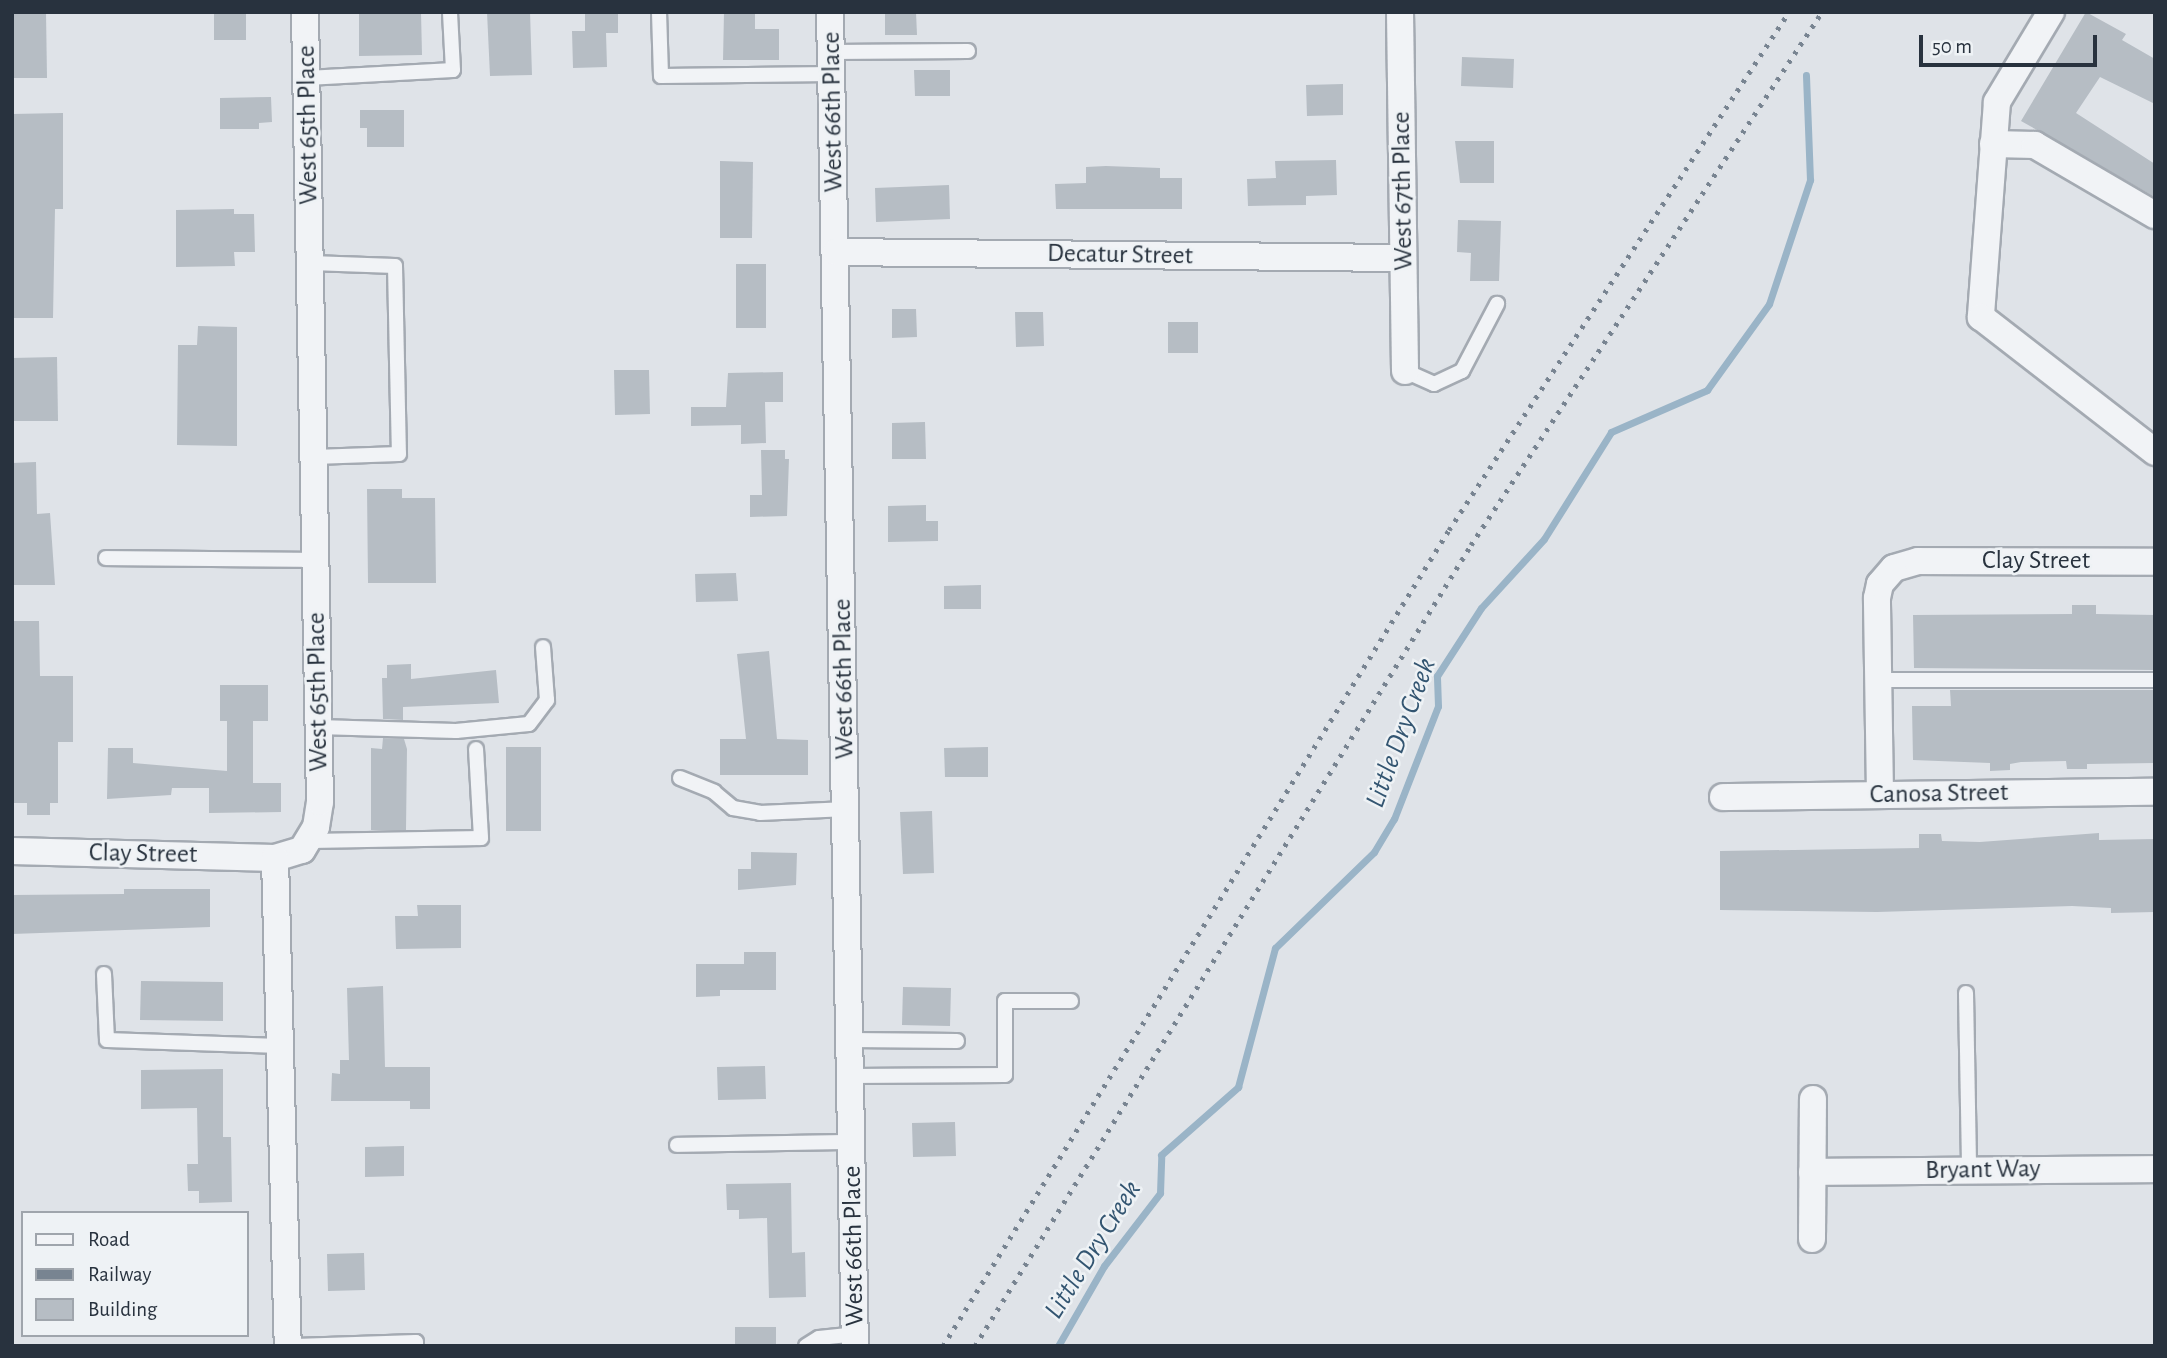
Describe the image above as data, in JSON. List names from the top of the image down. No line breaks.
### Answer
{"streets":{"street":["West 66th Place","West 65th Place","West 67th Place","Decatur Street","Clay Street","Canosa Street","Bryant Way"]},"crossings":[["West 66th Place","Decatur Street"],["West 67th Place","Decatur Street"]],"water":["Little Dry Creek"],"legend":["Road","Railway","Building"],"scale_bar":"50 m"}
